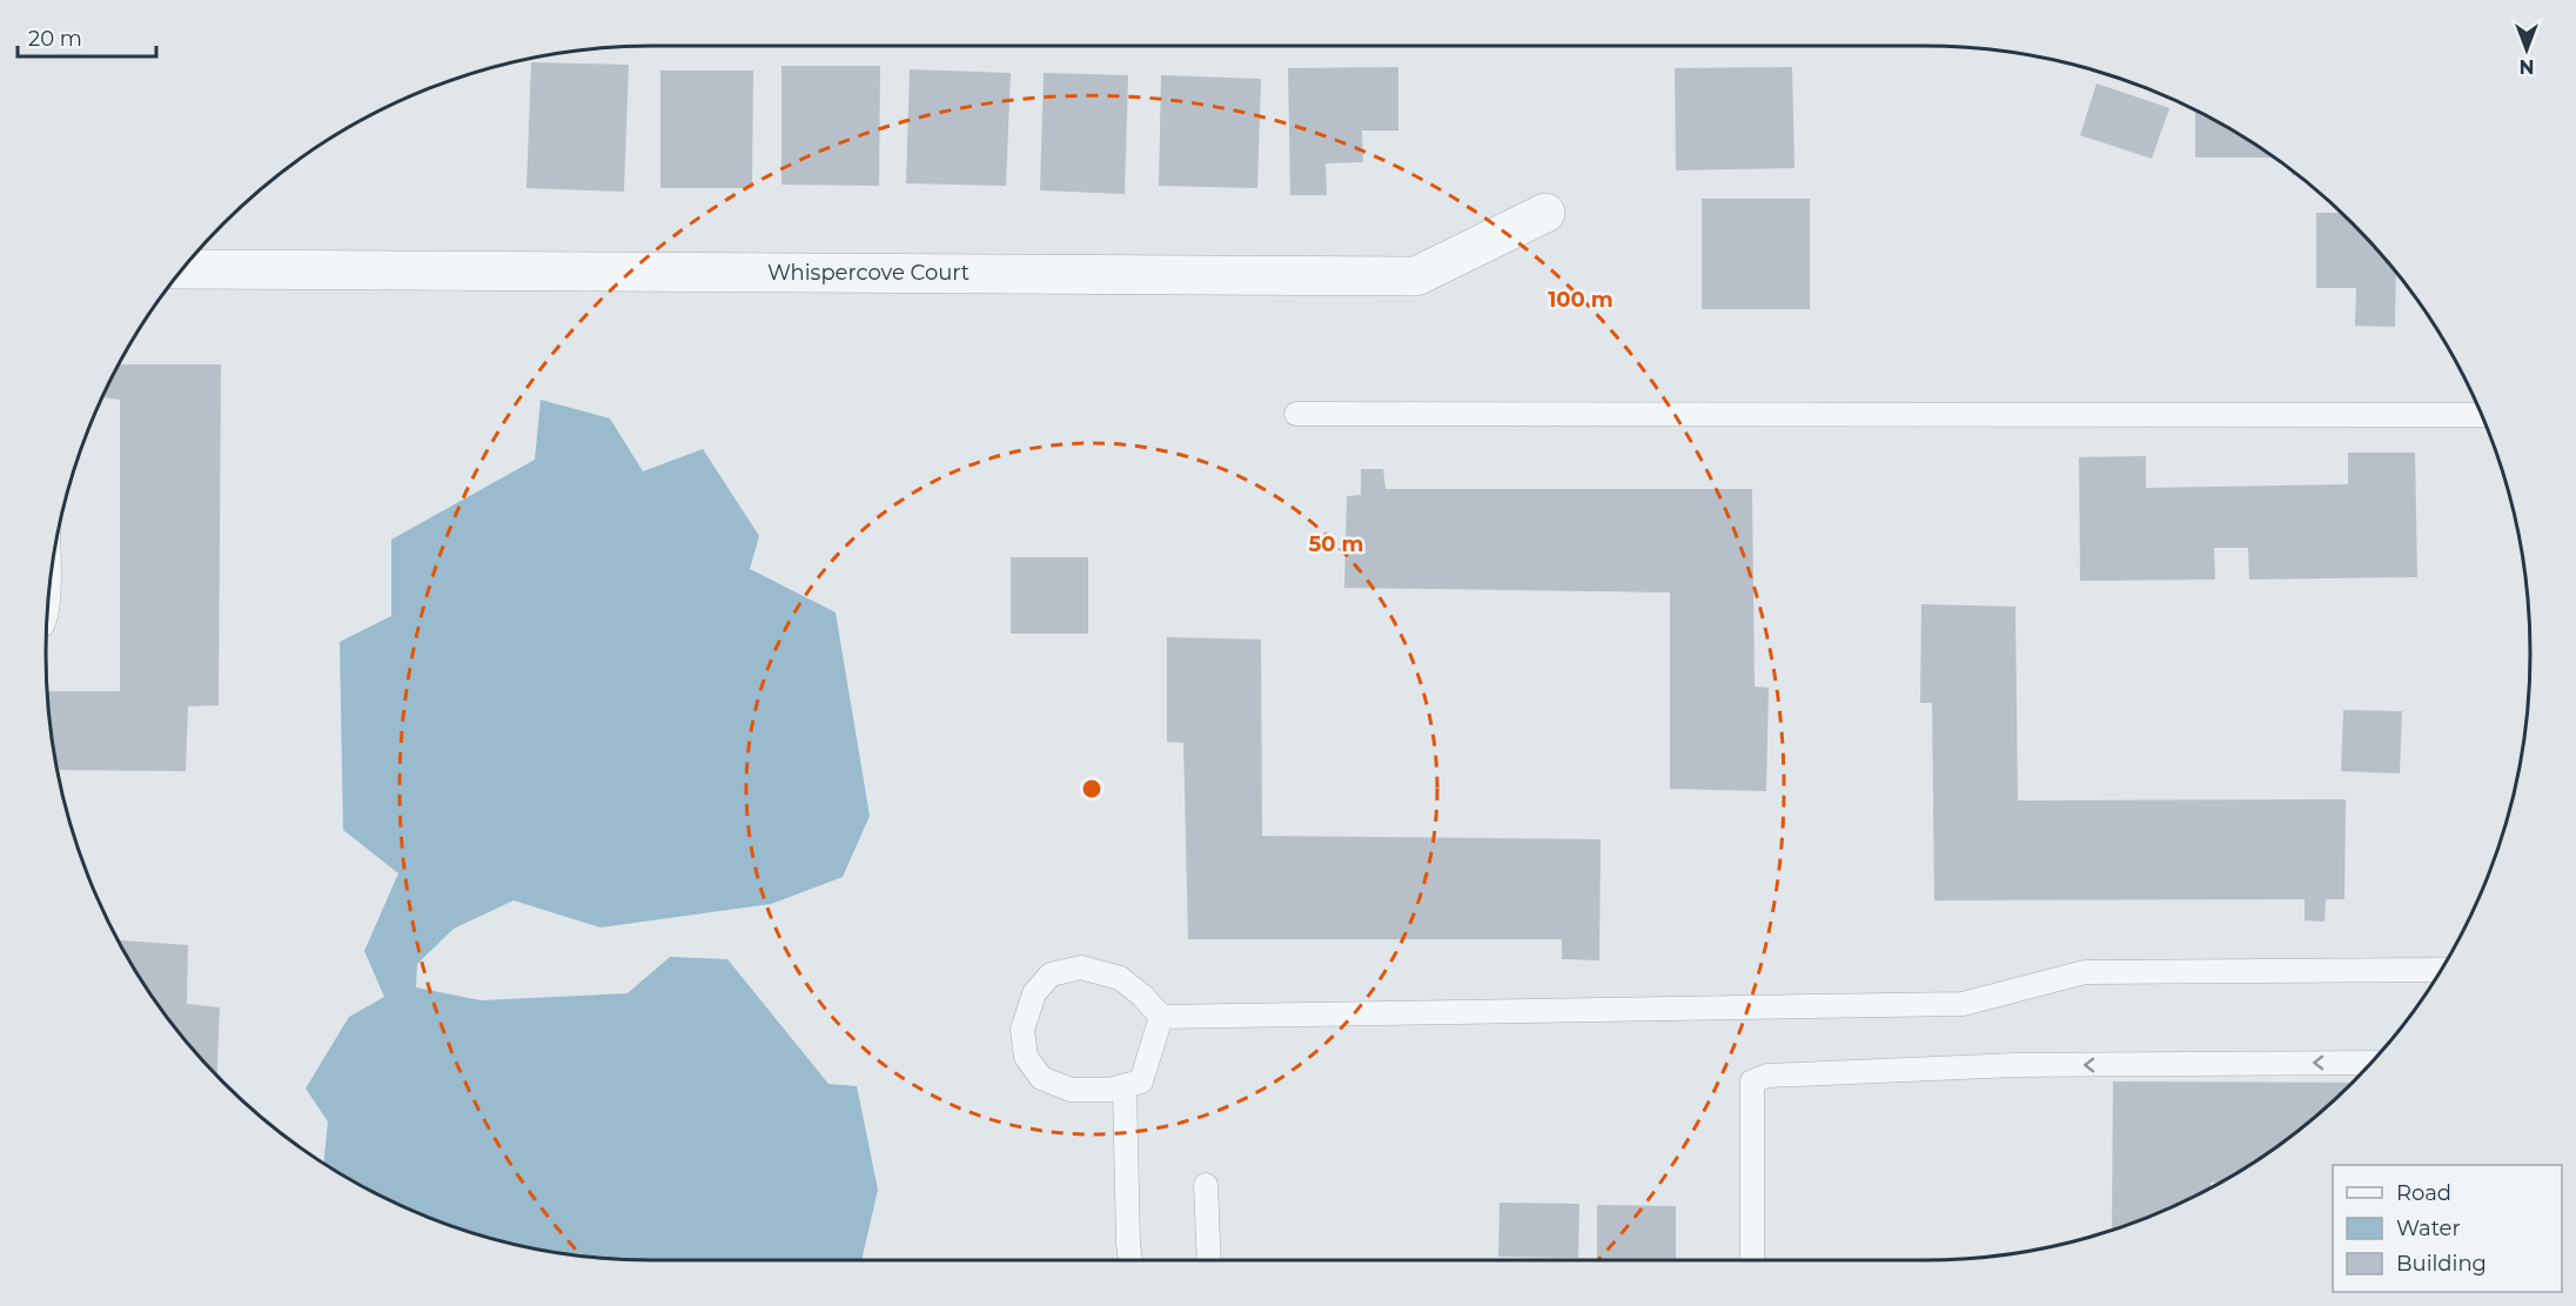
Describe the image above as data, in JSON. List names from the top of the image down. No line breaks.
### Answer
{"streets":{"street":["Whispercove Court"]},"legend":["Road","Water","Building"],"scale_bar":"20 m","north":"bottom","rings":["100 m","50 m"]}
